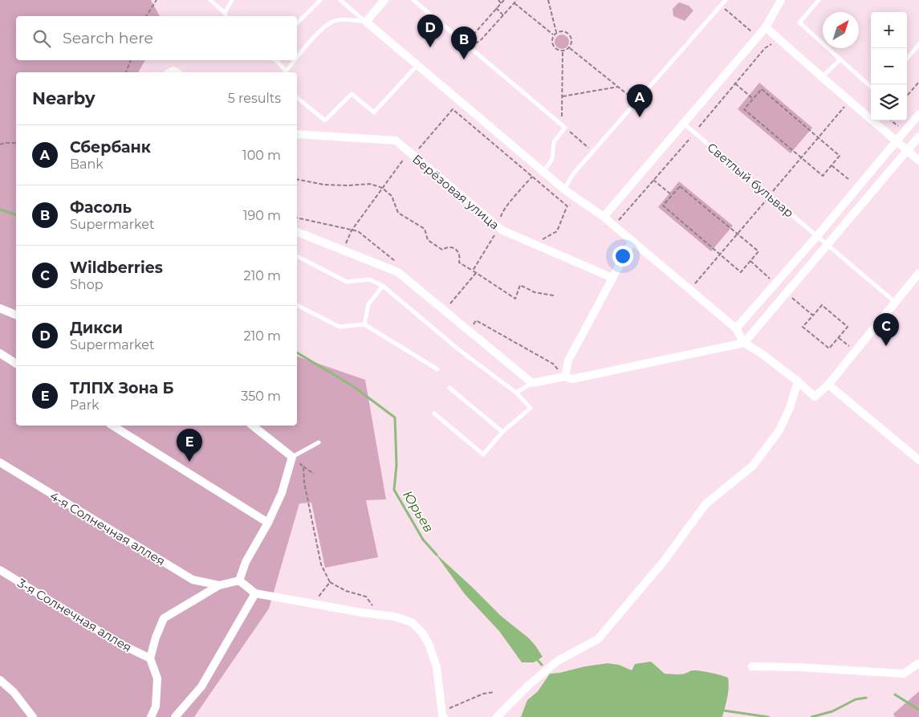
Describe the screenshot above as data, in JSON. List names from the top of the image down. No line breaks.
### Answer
{"streets":{"street":["Берёзовая улица","4-я Солнечная аллея","3-я Солнечная аллея"],"lane":["Светлый бульвар"]},"water":["Юрьев"],"north":"top right","page":{"map_buttons":["+","−"],"pins":["D","B","A","C","E"],"search":"Search here","heading":["Nearby","5 results"],"list":[{"mark":"A","name":"Сбербанк","note":"Bank","value":"100 m"},{"mark":"B","name":"Фасоль","note":"Supermarket","value":"190 m"},{"mark":"C","name":"Wildberries","note":"Shop","value":"210 m"},{"mark":"D","name":"Дикси","note":"Supermarket","value":"210 m"},{"mark":"E","name":"ТЛПХ Зона Б","note":"Park","value":"350 m"}]}}
